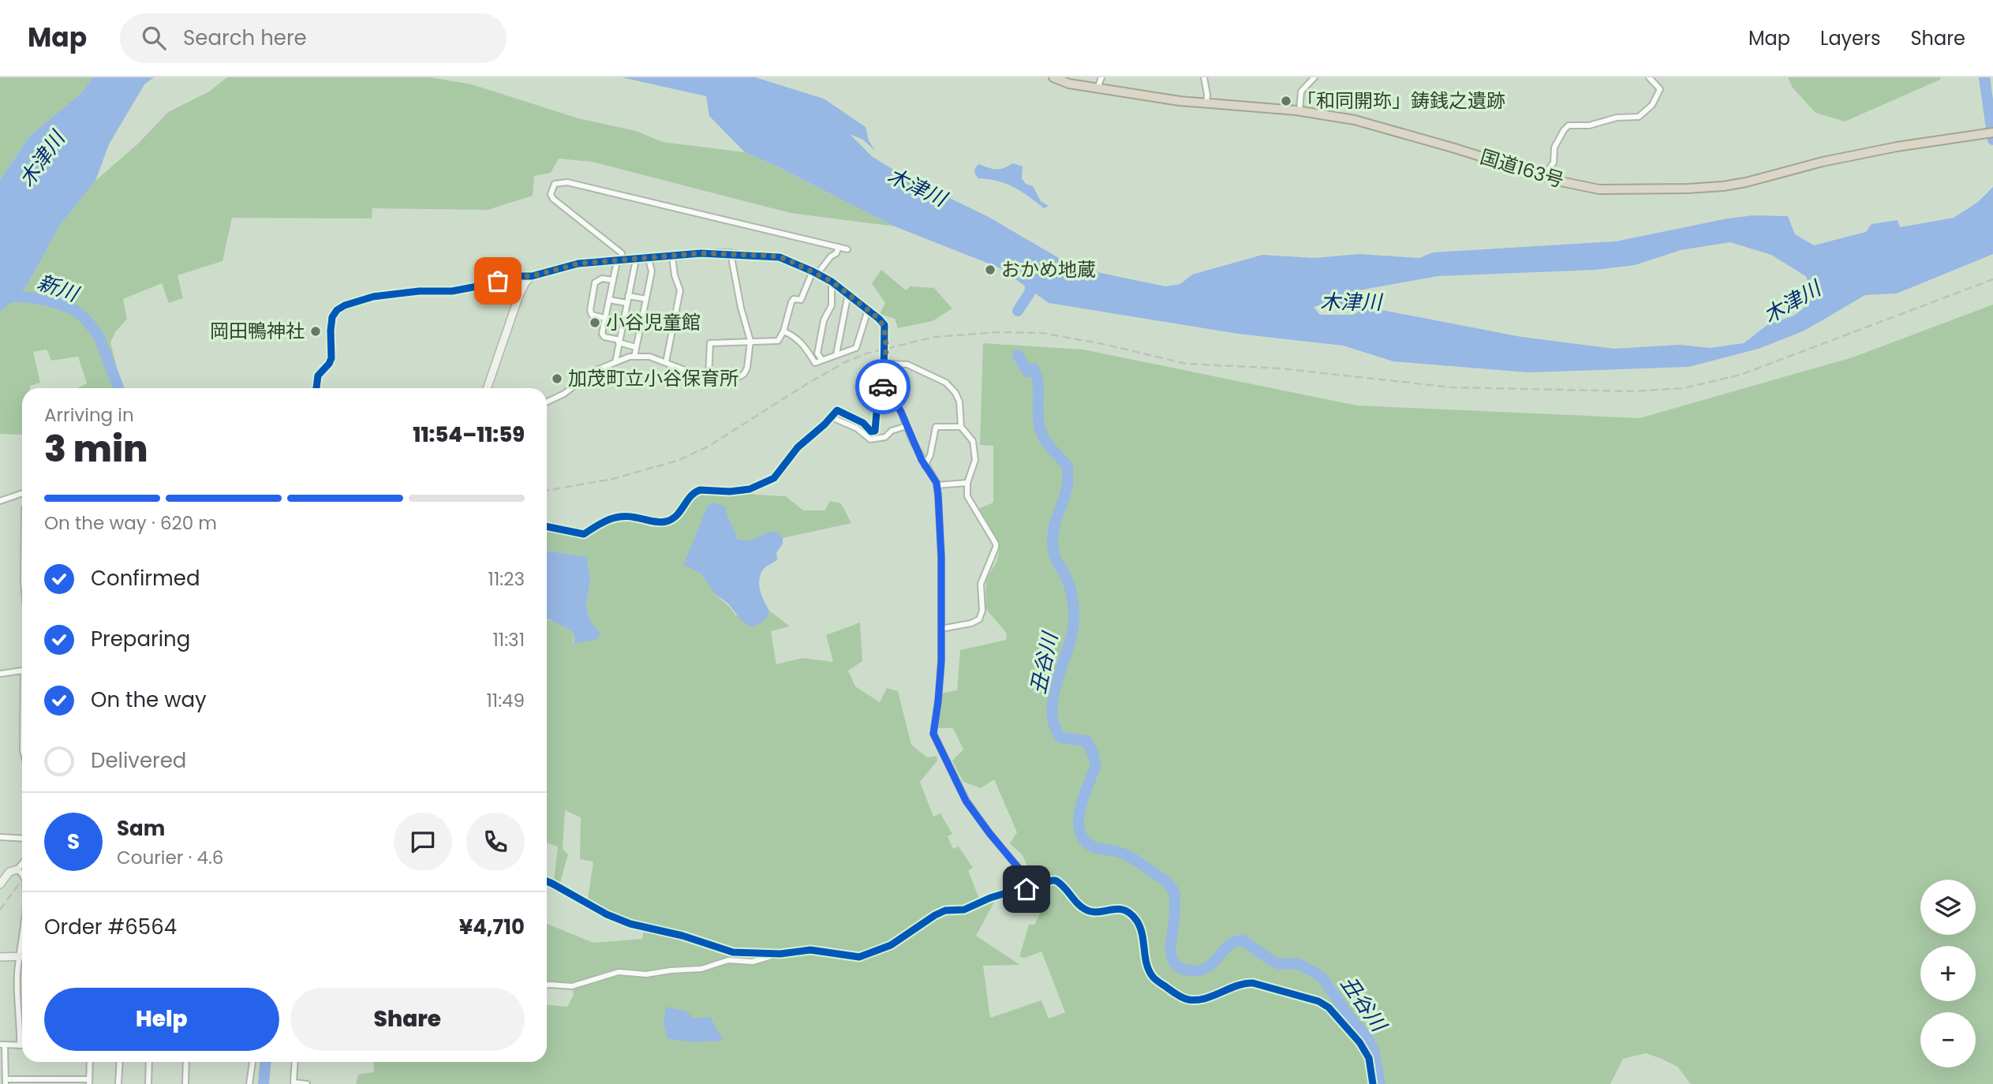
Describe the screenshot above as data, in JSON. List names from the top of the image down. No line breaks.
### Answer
{"streets":{"highway":["国道163号"]},"water":["木津川","新川","丑谷川"],"places":["「和同開珎」鋳銭之遺跡","おかめ地蔵","小谷児童館","岡田鴨神社","加茂町立小谷保育所"],"page":{"header":"Map","search":"Search here","nav":["Map","Layers","Share"],"heading":["3 min","Arriving in","11:54–11:59"],"panel":["Sam","Courier · 4.6","Order #6564","¥4,710"],"bar":"On the way · 620 m","list":[["Confirmed","11:23"],["Preparing","11:31"],["On the way","11:49"],"Delivered"],"round":"S","map_buttons":["+","−"],"buttons":["Help","Share"]}}
